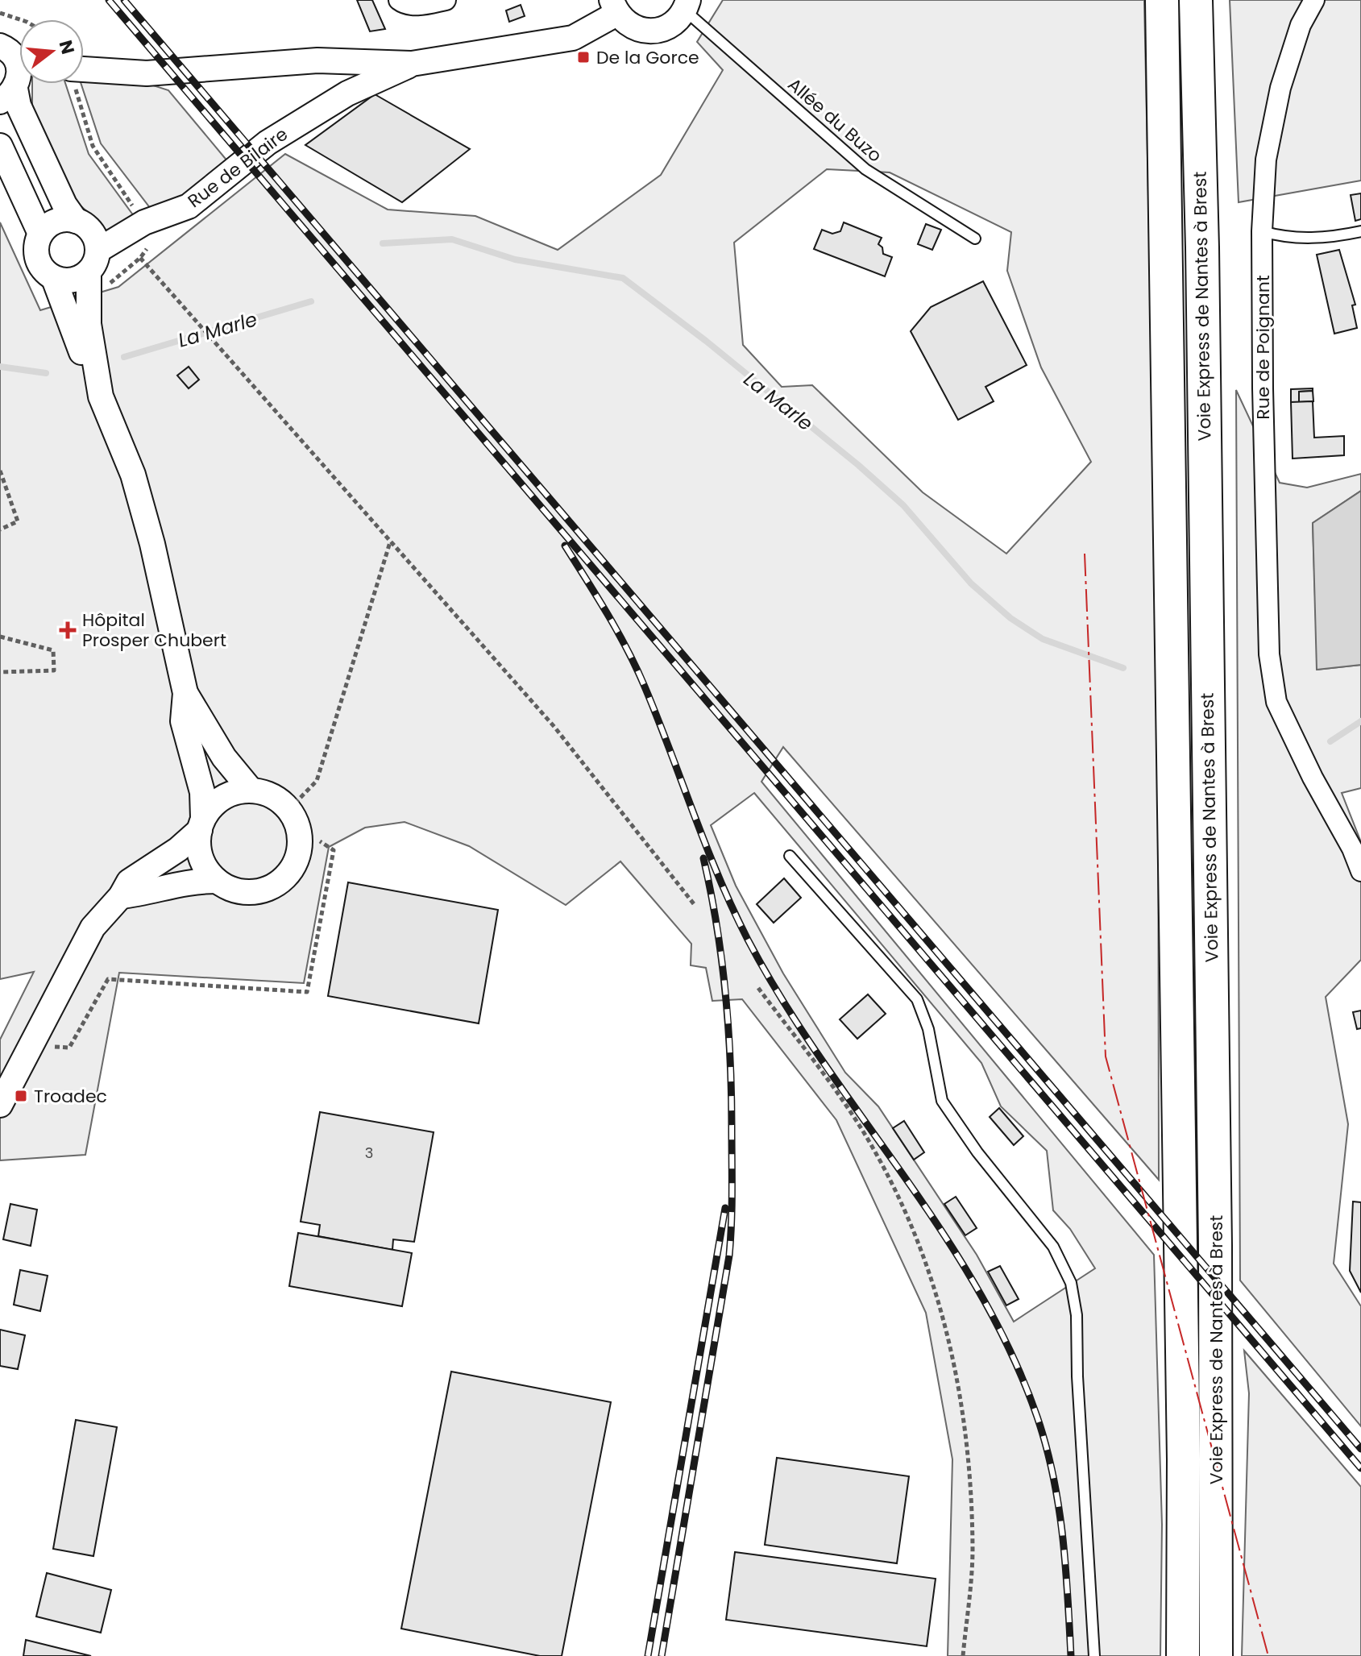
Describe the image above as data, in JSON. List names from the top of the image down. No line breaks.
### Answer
{"streets":{"highway":["Voie Express de Nantes à Brest"],"street":["Rue de Bilaire","Rue de Poignant"],"lane":["Allée du Buzo"]},"water":["La Marle"],"places":{"transit":["De la Gorce","Troadec"],"health":["Hôpital Prosper Chubert"]},"house_numbers":["3"],"north":"right"}
